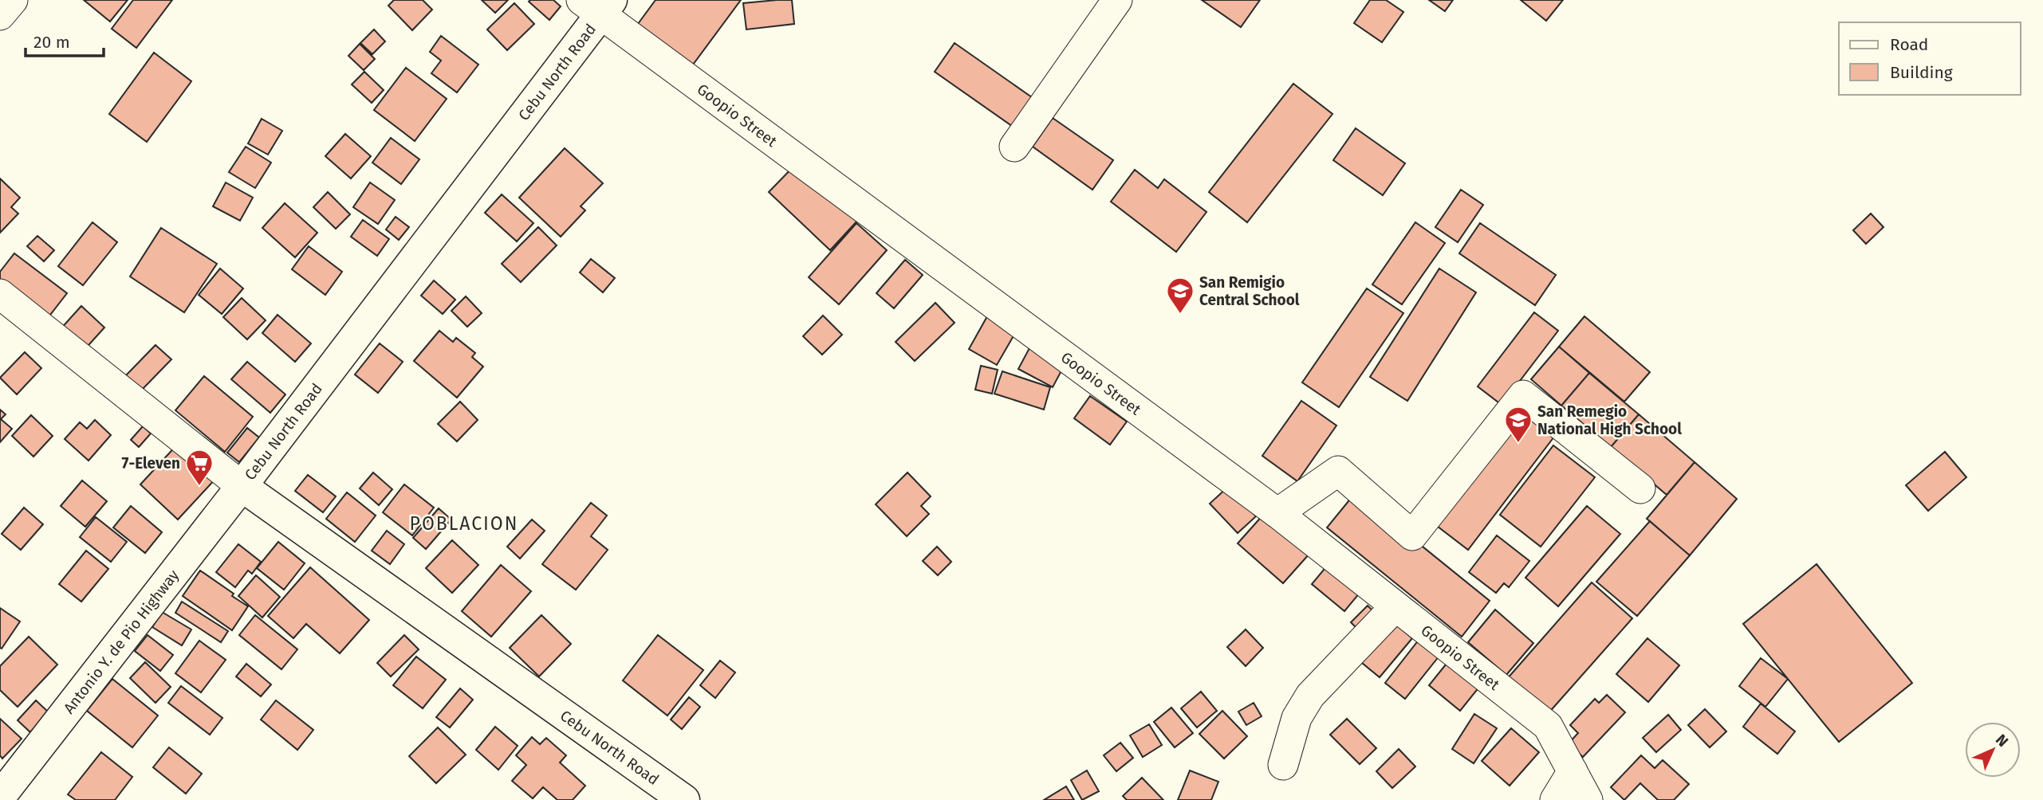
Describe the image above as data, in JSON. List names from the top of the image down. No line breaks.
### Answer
{"streets":{"main road":["Cebu North Road","Antonio Y. de Pio Highway"],"street":["Goopio Street"]},"crossings":[["Cebu North Road","Goopio Street"],["Cebu North Road","Antonio Y. de Pio Highway"]],"districts":["POBLACION"],"places":{"school or university":["San Remigio Central School","San Remegio National High School"],"supermarket":["7-Eleven"]},"legend":["Road","Building"],"scale_bar":"20 m","north":"top right"}
